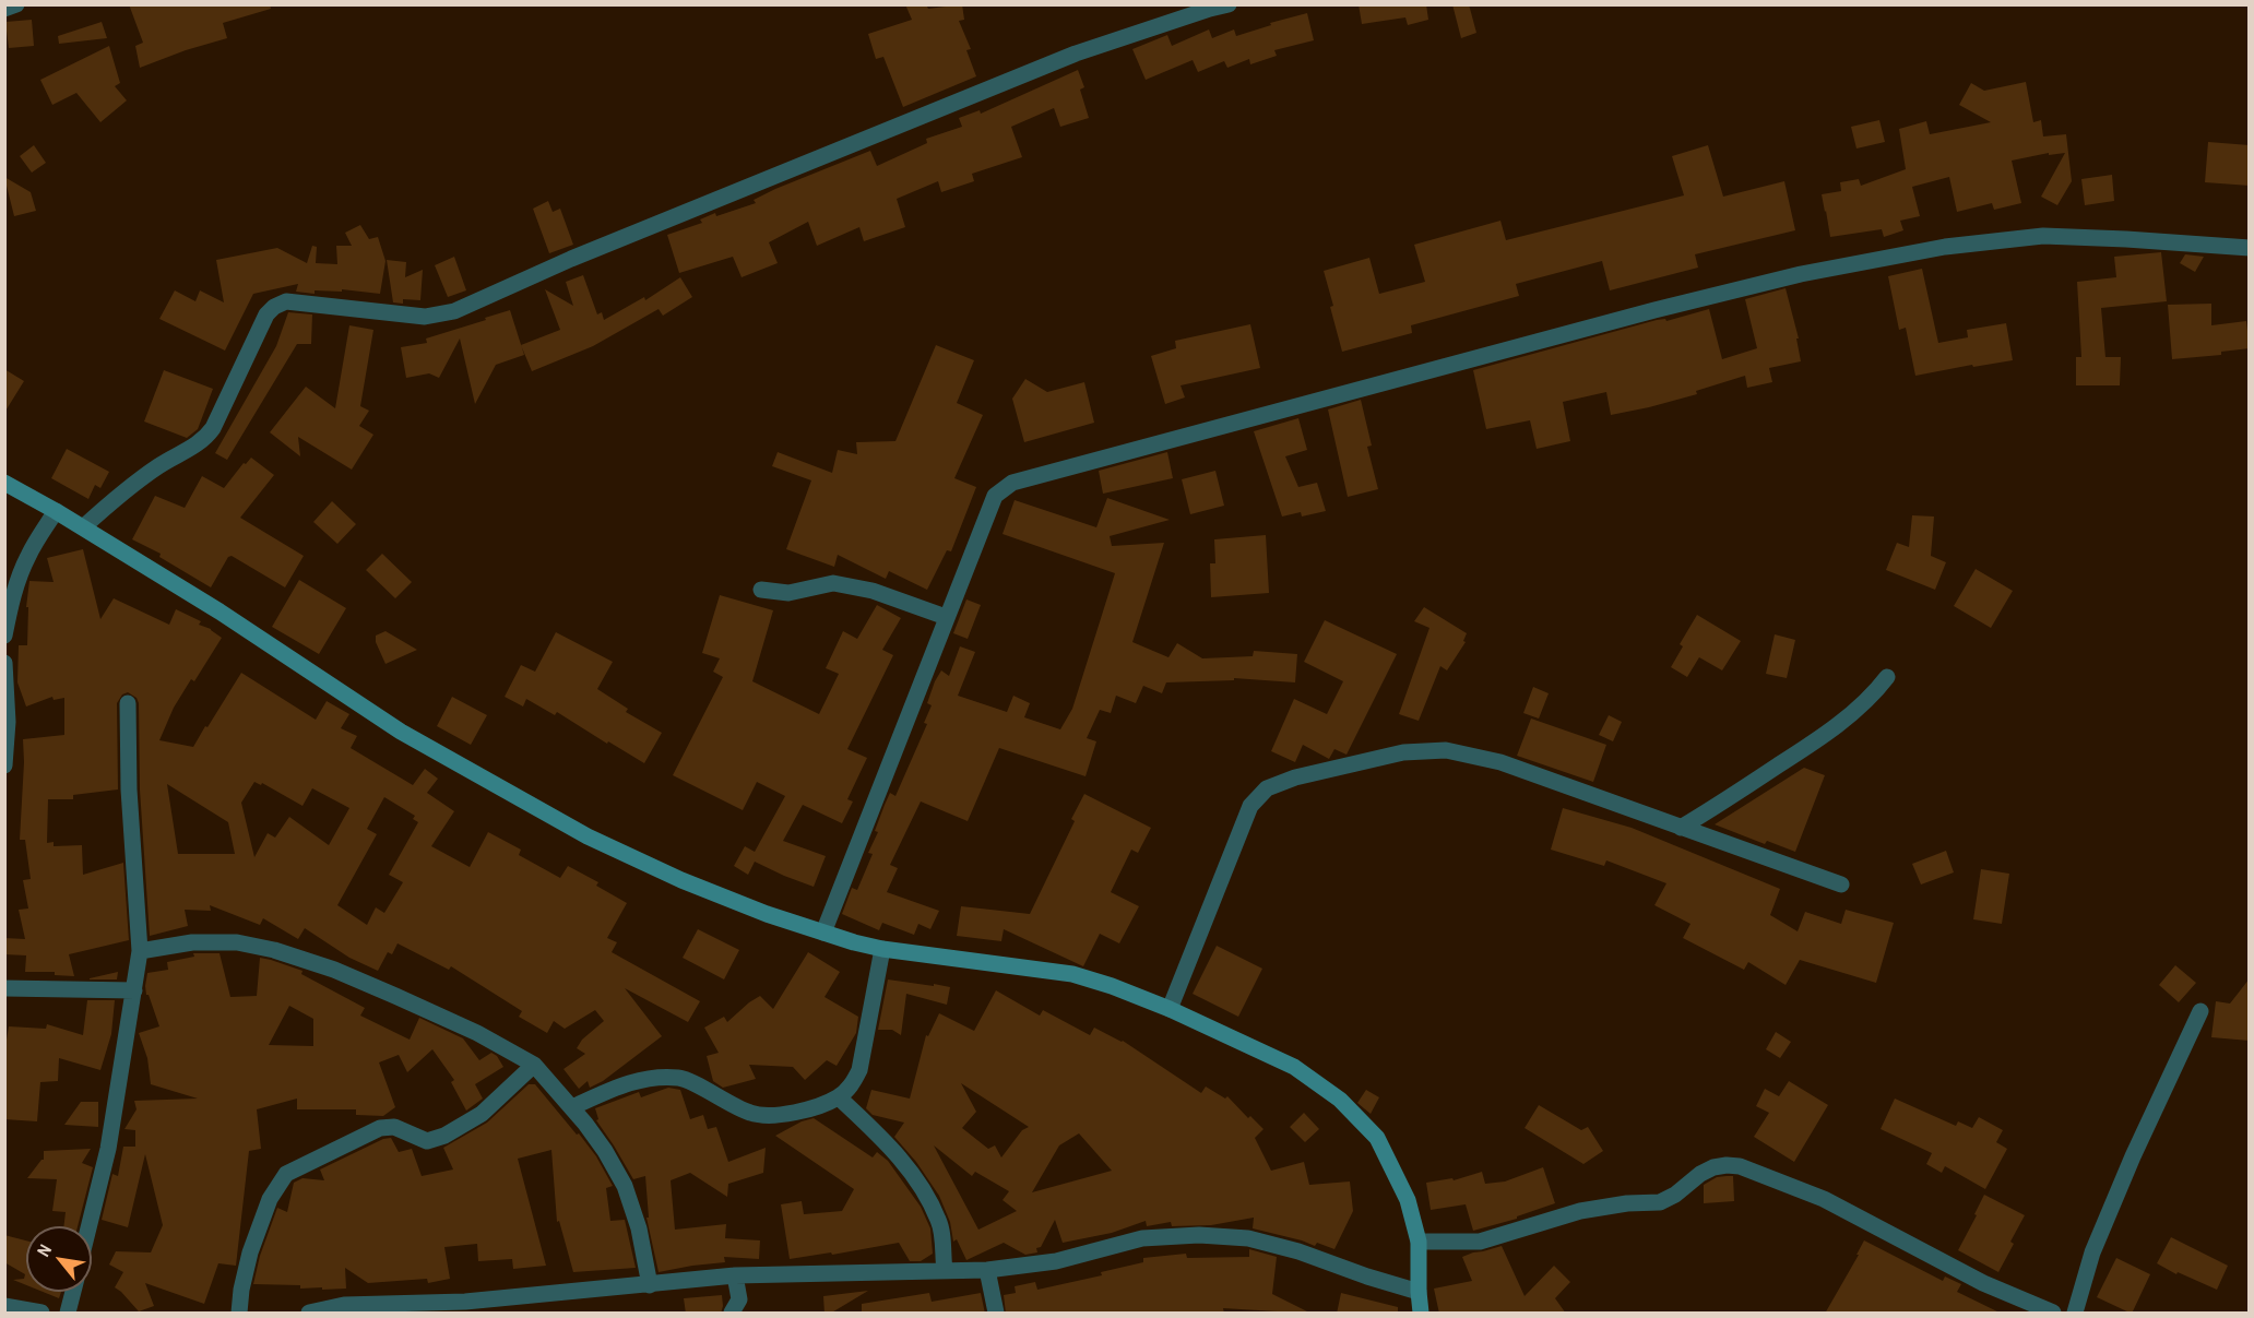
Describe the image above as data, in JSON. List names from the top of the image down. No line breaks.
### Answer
{"north":"top left"}
